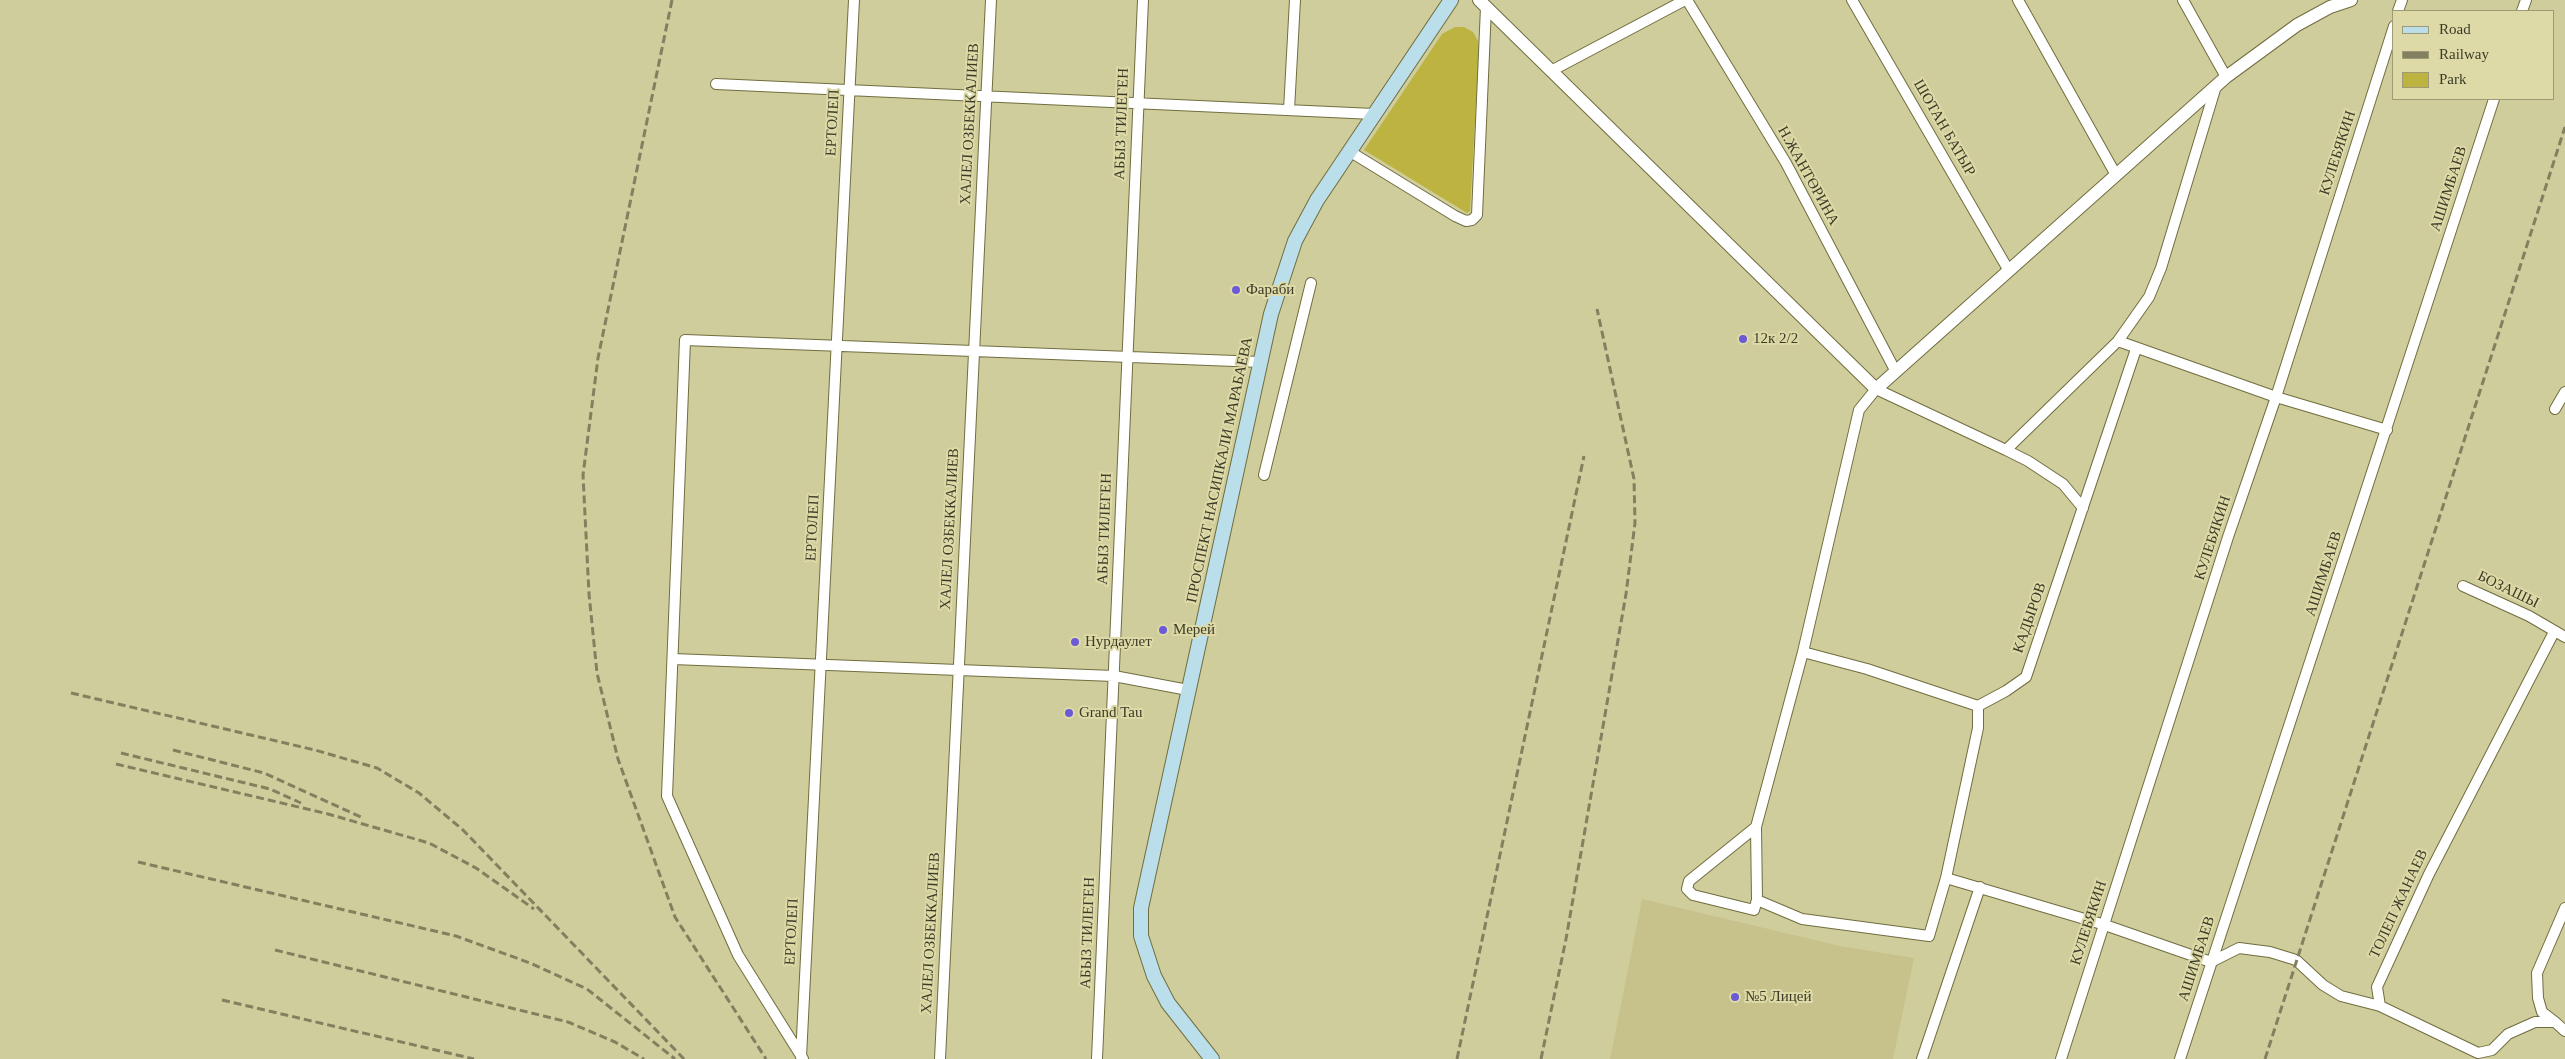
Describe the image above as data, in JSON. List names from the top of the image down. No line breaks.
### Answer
{"streets":{"main road":["ПРОСПЕКТ НАСИПКАЛИ МАРАБАЕВА"],"street":["ЕРТОЛЕП","ХАЛЕЛ ОЗБЕККАЛИЕВ","АБЫЗ ТИЛЕГЕН","ШОТАН БАТЫР","КУЛЕБЯКИН","Н.ЖАНТӨРИНА","АШИМБАЕВ","БОЗАШЫ","КАДЫРОВ","ТОЛЕП ЖАНАЕВ"]},"crossings":[["БОЗАШЫ","ТОЛЕП ЖАНАЕВ"]],"places":["Фараби","12к 2/2","Мерей","Нурдаулет","Grand Tau","№5 Лицей"],"legend":["Road","Railway","Park"]}
